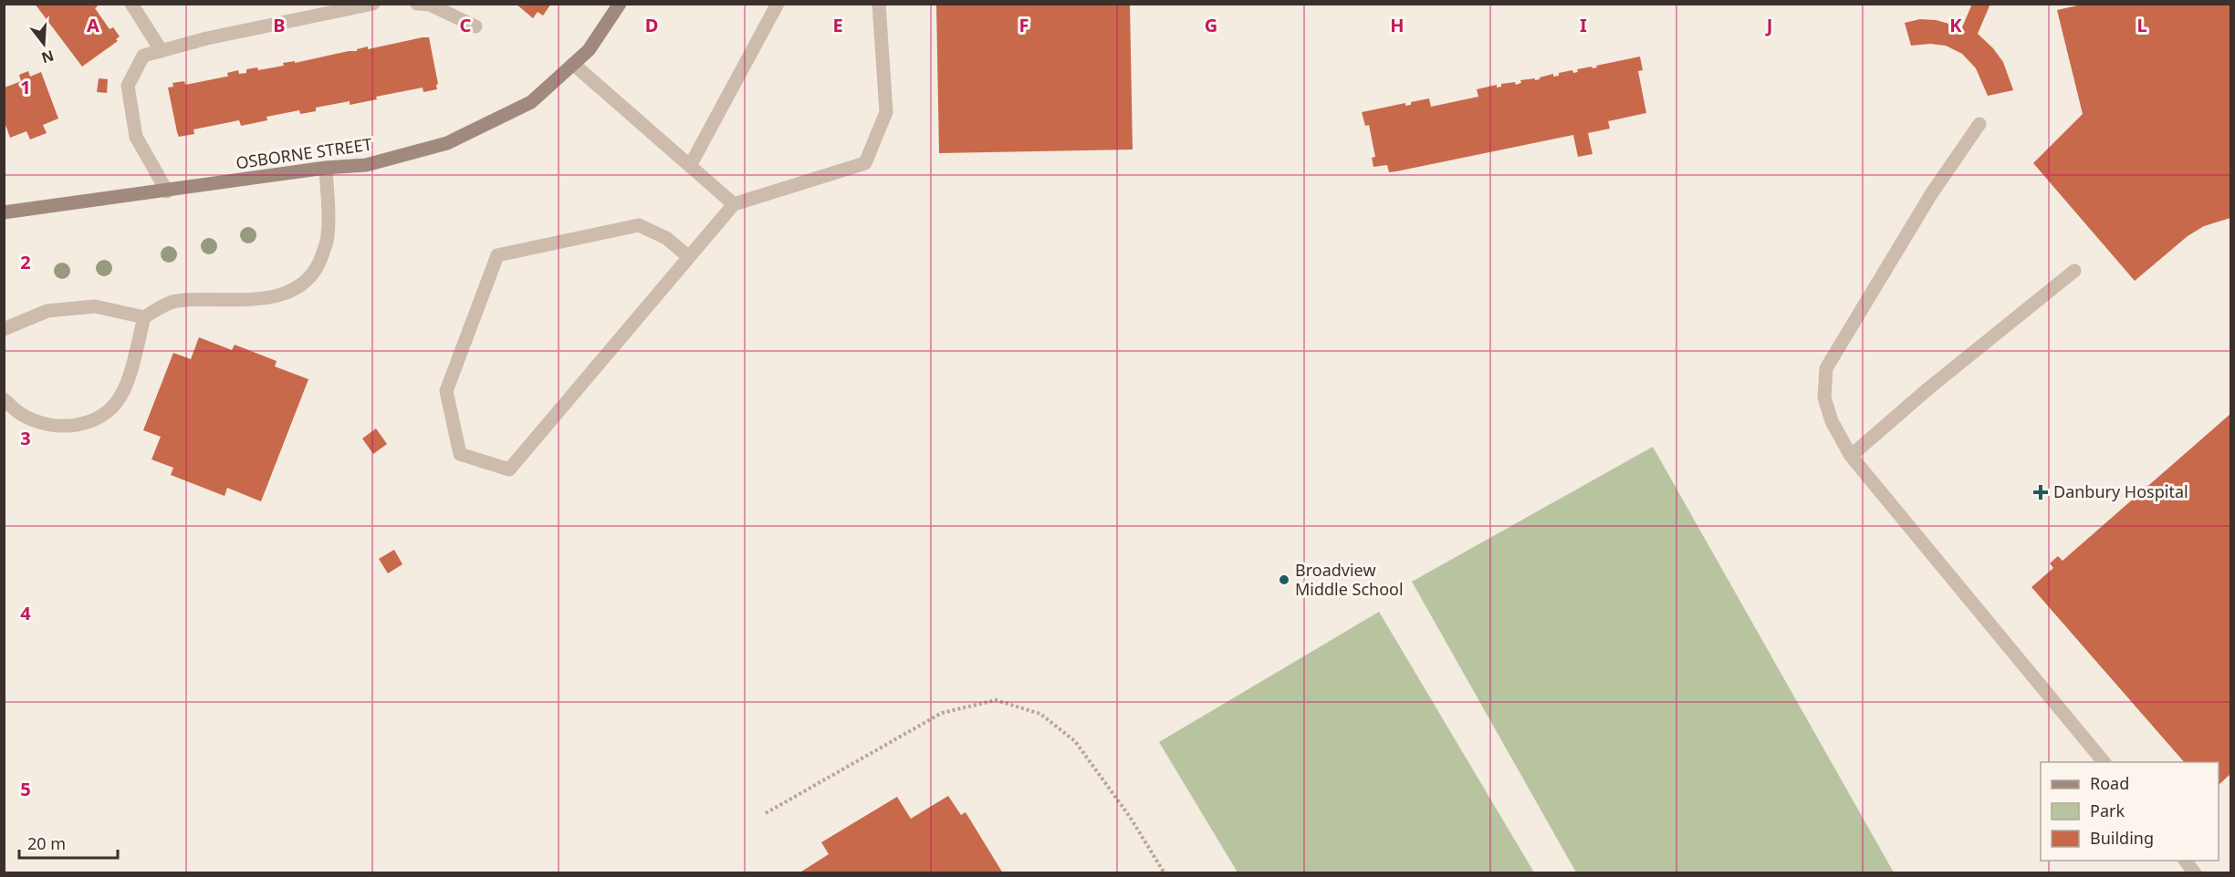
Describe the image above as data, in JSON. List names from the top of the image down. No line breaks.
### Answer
{"streets":{"main road":["OSBORNE STREET"]},"places":{"health":["Danbury Hospital"],"other":["Broadview Middle School"]},"legend":["Road","Park","Building"],"scale_bar":"20 m","north":"bottom","grid":{"columns":["A","B","C","D","E","F","G","H","I","J","K","L"],"rows":["1","2","3","4","5"]}}
